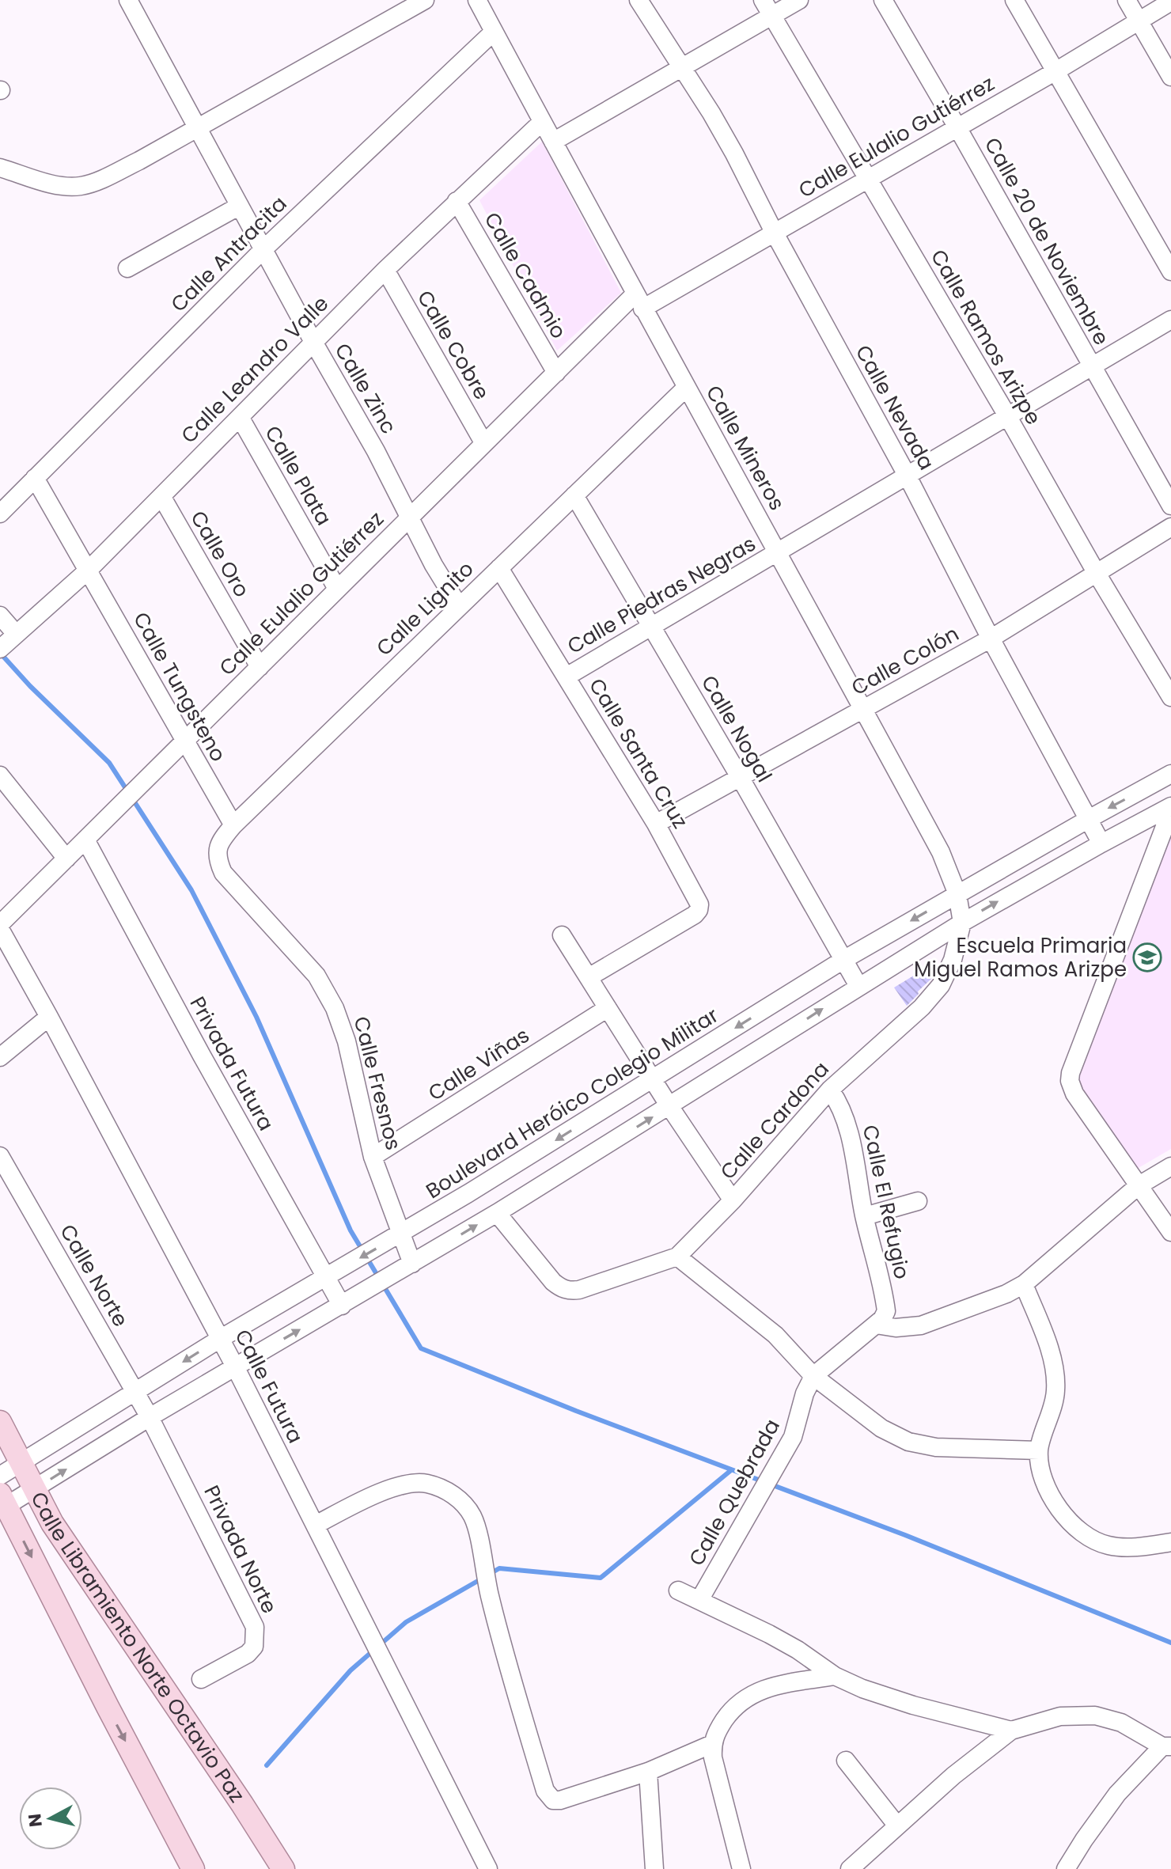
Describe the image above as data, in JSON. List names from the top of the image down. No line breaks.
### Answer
{"streets":{"main road":["Calle Libramiento Norte Octavio Paz"],"street":["Calle Eulalio Gutiérrez","Calle 20 de Noviembre","Calle Antracita","Calle Cadmio","Calle Ramos Arizpe","Calle Cobre","Calle Leandro Valle","Calle Zinc","Calle Nevada","Calle Mineros","Calle Plata","Calle Oro","Calle Piedras Negras","Calle Lignito","Calle Colón","Calle Tungsteno","Calle Nogal","Calle Santa Cruz","Privada Futura","Calle Viñas","Calle Fresnos","Boulevard Heróico Colegio Militar","Calle Cardona","Calle El Refugio","Calle Norte","Calle Futura","Calle Quebrada","Privada Norte"]},"crossings":[["Calle Eulalio Gutiérrez","Calle 20 de Noviembre"],["Calle Eulalio Gutiérrez","Calle Cadmio"],["Calle Eulalio Gutiérrez","Calle Ramos Arizpe"],["Calle Eulalio Gutiérrez","Calle Cobre"],["Calle Eulalio Gutiérrez","Calle Zinc"],["Calle Eulalio Gutiérrez","Calle Nevada"],["Calle Eulalio Gutiérrez","Calle Mineros"],["Calle Eulalio Gutiérrez","Calle Plata"],["Calle Eulalio Gutiérrez","Calle Oro"],["Calle Eulalio Gutiérrez","Calle Tungsteno"],["Calle Eulalio Gutiérrez","Privada Futura"],["Calle 20 de Noviembre","Calle Piedras Negras"],["Calle Antracita","Calle Zinc"],["Calle Antracita","Calle Mineros"],["Calle Antracita","Calle Tungsteno"],["Calle Cadmio","Calle Leandro Valle"],["Calle Ramos Arizpe","Calle Piedras Negras"],["Calle Ramos Arizpe","Calle Colón"],["Calle Cobre","Calle Leandro Valle"],["Calle Leandro Valle","Calle Zinc"],["Calle Leandro Valle","Calle Mineros"],["Calle Leandro Valle","Calle Plata"],["Calle Leandro Valle","Calle Oro"],["Calle Leandro Valle","Calle Tungsteno"],["Calle Zinc","Calle Lignito"],["Calle Nevada","Calle Piedras Negras"],["Calle Nevada","Calle Colón"],["Calle Nevada","Boulevard Heróico Colegio Militar"],["Calle Mineros","Calle Piedras Negras"],["Calle Mineros","Calle Lignito"],["Calle Mineros","Calle Colón"],["Calle Mineros","Boulevard Heróico Colegio Militar"],["Calle Mineros","Calle Cardona"],["Calle Piedras Negras","Calle Nogal"],["Calle Piedras Negras","Calle Santa Cruz"],["Calle Lignito","Calle Tungsteno"],["Calle Lignito","Calle Nogal"],["Calle Lignito","Calle Santa Cruz"],["Calle Lignito","Calle Fresnos"],["Calle Colón","Calle Nogal"],["Calle Colón","Calle Santa Cruz"],["Calle Nogal","Boulevard Heróico Colegio Militar"],["Privada Futura","Boulevard Heróico Colegio Militar"],["Calle Viñas","Calle Fresnos"],["Calle Fresnos","Boulevard Heróico Colegio Militar"],["Boulevard Heróico Colegio Militar","Calle Norte"],["Boulevard Heróico Colegio Militar","Calle Futura"],["Boulevard Heróico Colegio Militar","Calle Libramiento Norte Octavio Paz"],["Calle Cardona","Calle El Refugio"],["Calle El Refugio","Calle Quebrada"],["Calle Norte","Privada Norte"]],"places":{"school or university":["Escuela Primaria Miguel Ramos Arizpe"]},"north":"left"}
